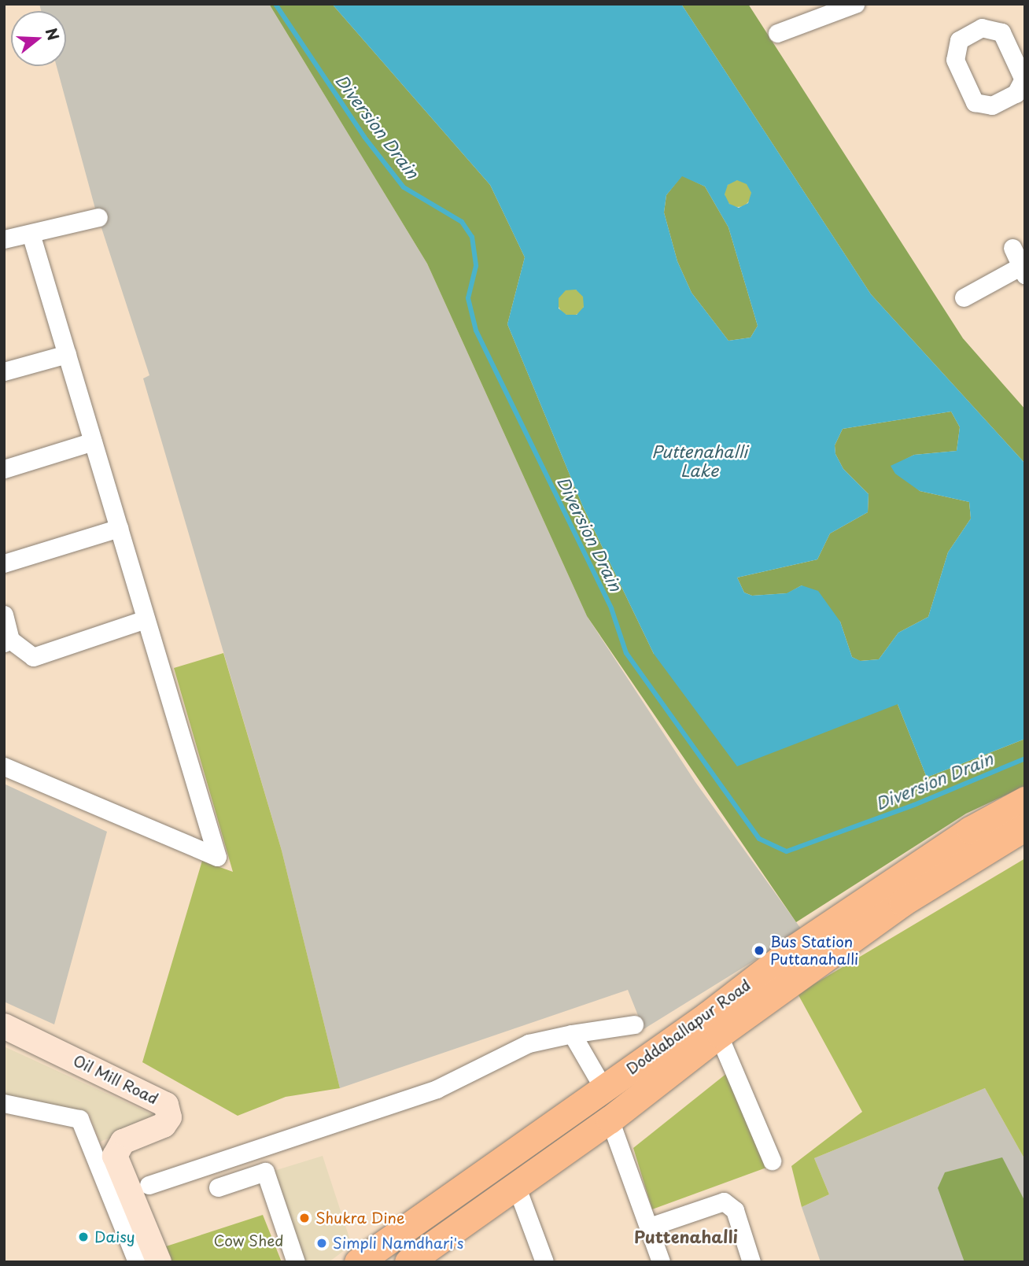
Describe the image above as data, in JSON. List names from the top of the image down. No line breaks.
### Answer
{"streets":{"main road":["Doddaballapur Road","Oil Mill Road"]},"districts":["Puttenahalli"],"water":["Diversion Drain","Puttenahalli Lake"],"parks":["Cow Shed"],"places":["Bus Station Puttanahalli","Shukra Dine","Daisy","Simpli Namdhari's"],"north":"right"}
